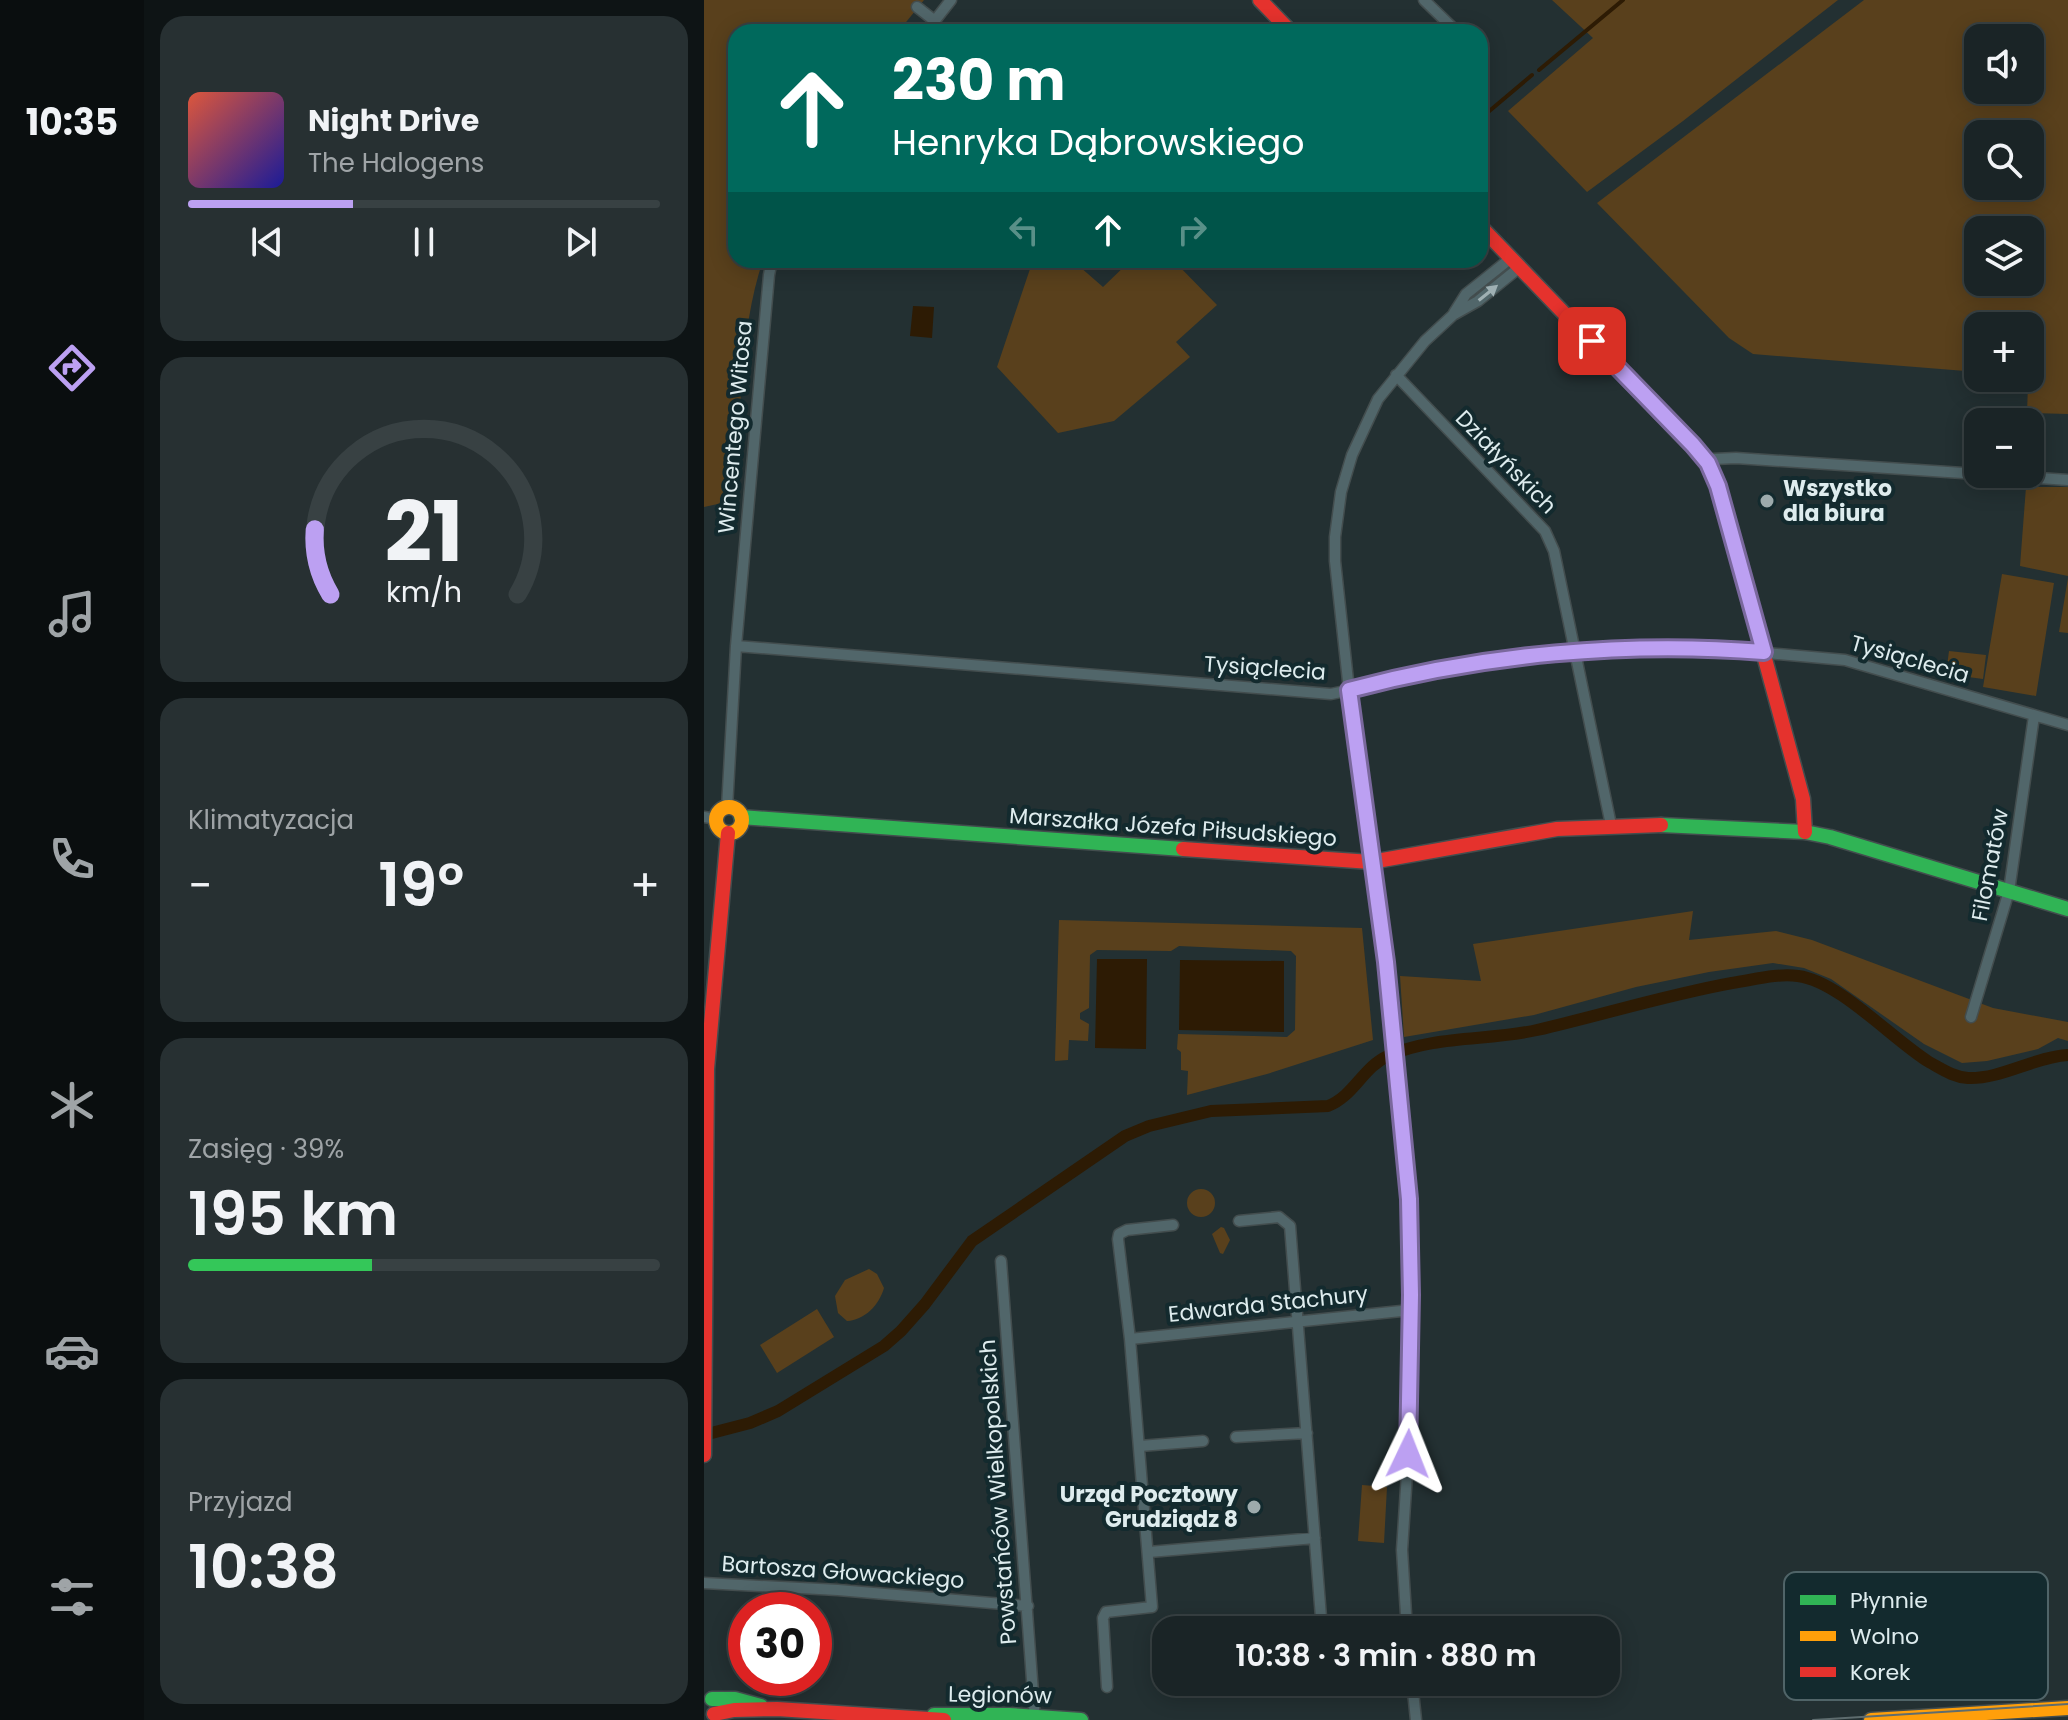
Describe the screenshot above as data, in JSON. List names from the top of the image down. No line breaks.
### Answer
{"streets":{"main road":["Marszałka Józefa Piłsudskiego","Legionów"],"street":["Wincentego Witosa","Działyńskich","Tysiąclecia","Filomatów","Edwarda Stachury","Powstańców Wielkopolskich","Bartosza Głowackiego"]},"crossings":[["Wincentego Witosa","Tysiąclecia"],["Działyńskich","Tysiąclecia"],["Działyńskich","Marszałka Józefa Piłsudskiego"],["Tysiąclecia","Filomatów"],["Marszałka Józefa Piłsudskiego","Filomatów"],["Powstańców Wielkopolskich","Bartosza Głowackiego"],["Powstańców Wielkopolskich","Legionów"]],"places":["Wszystko dla biura","Urząd Pocztowy Grudziądz 8"],"legend":["Płynnie","Wolno","Korek"],"page":{"tabs":"10:35","map_buttons":["+","−"],"turn":["230 m","Henryka Dąbrowskiego"],"song":["Night Drive","The Halogens"],"tile":["Klimatyzacja",["Zasięg · 39%","195 km"],["Przyjazd","10:38"]],"heat":["−","19°","+"],"limit":"30","trip":"10:38 · 3 min · 880 m","gauge":["21","km/h"]}}
